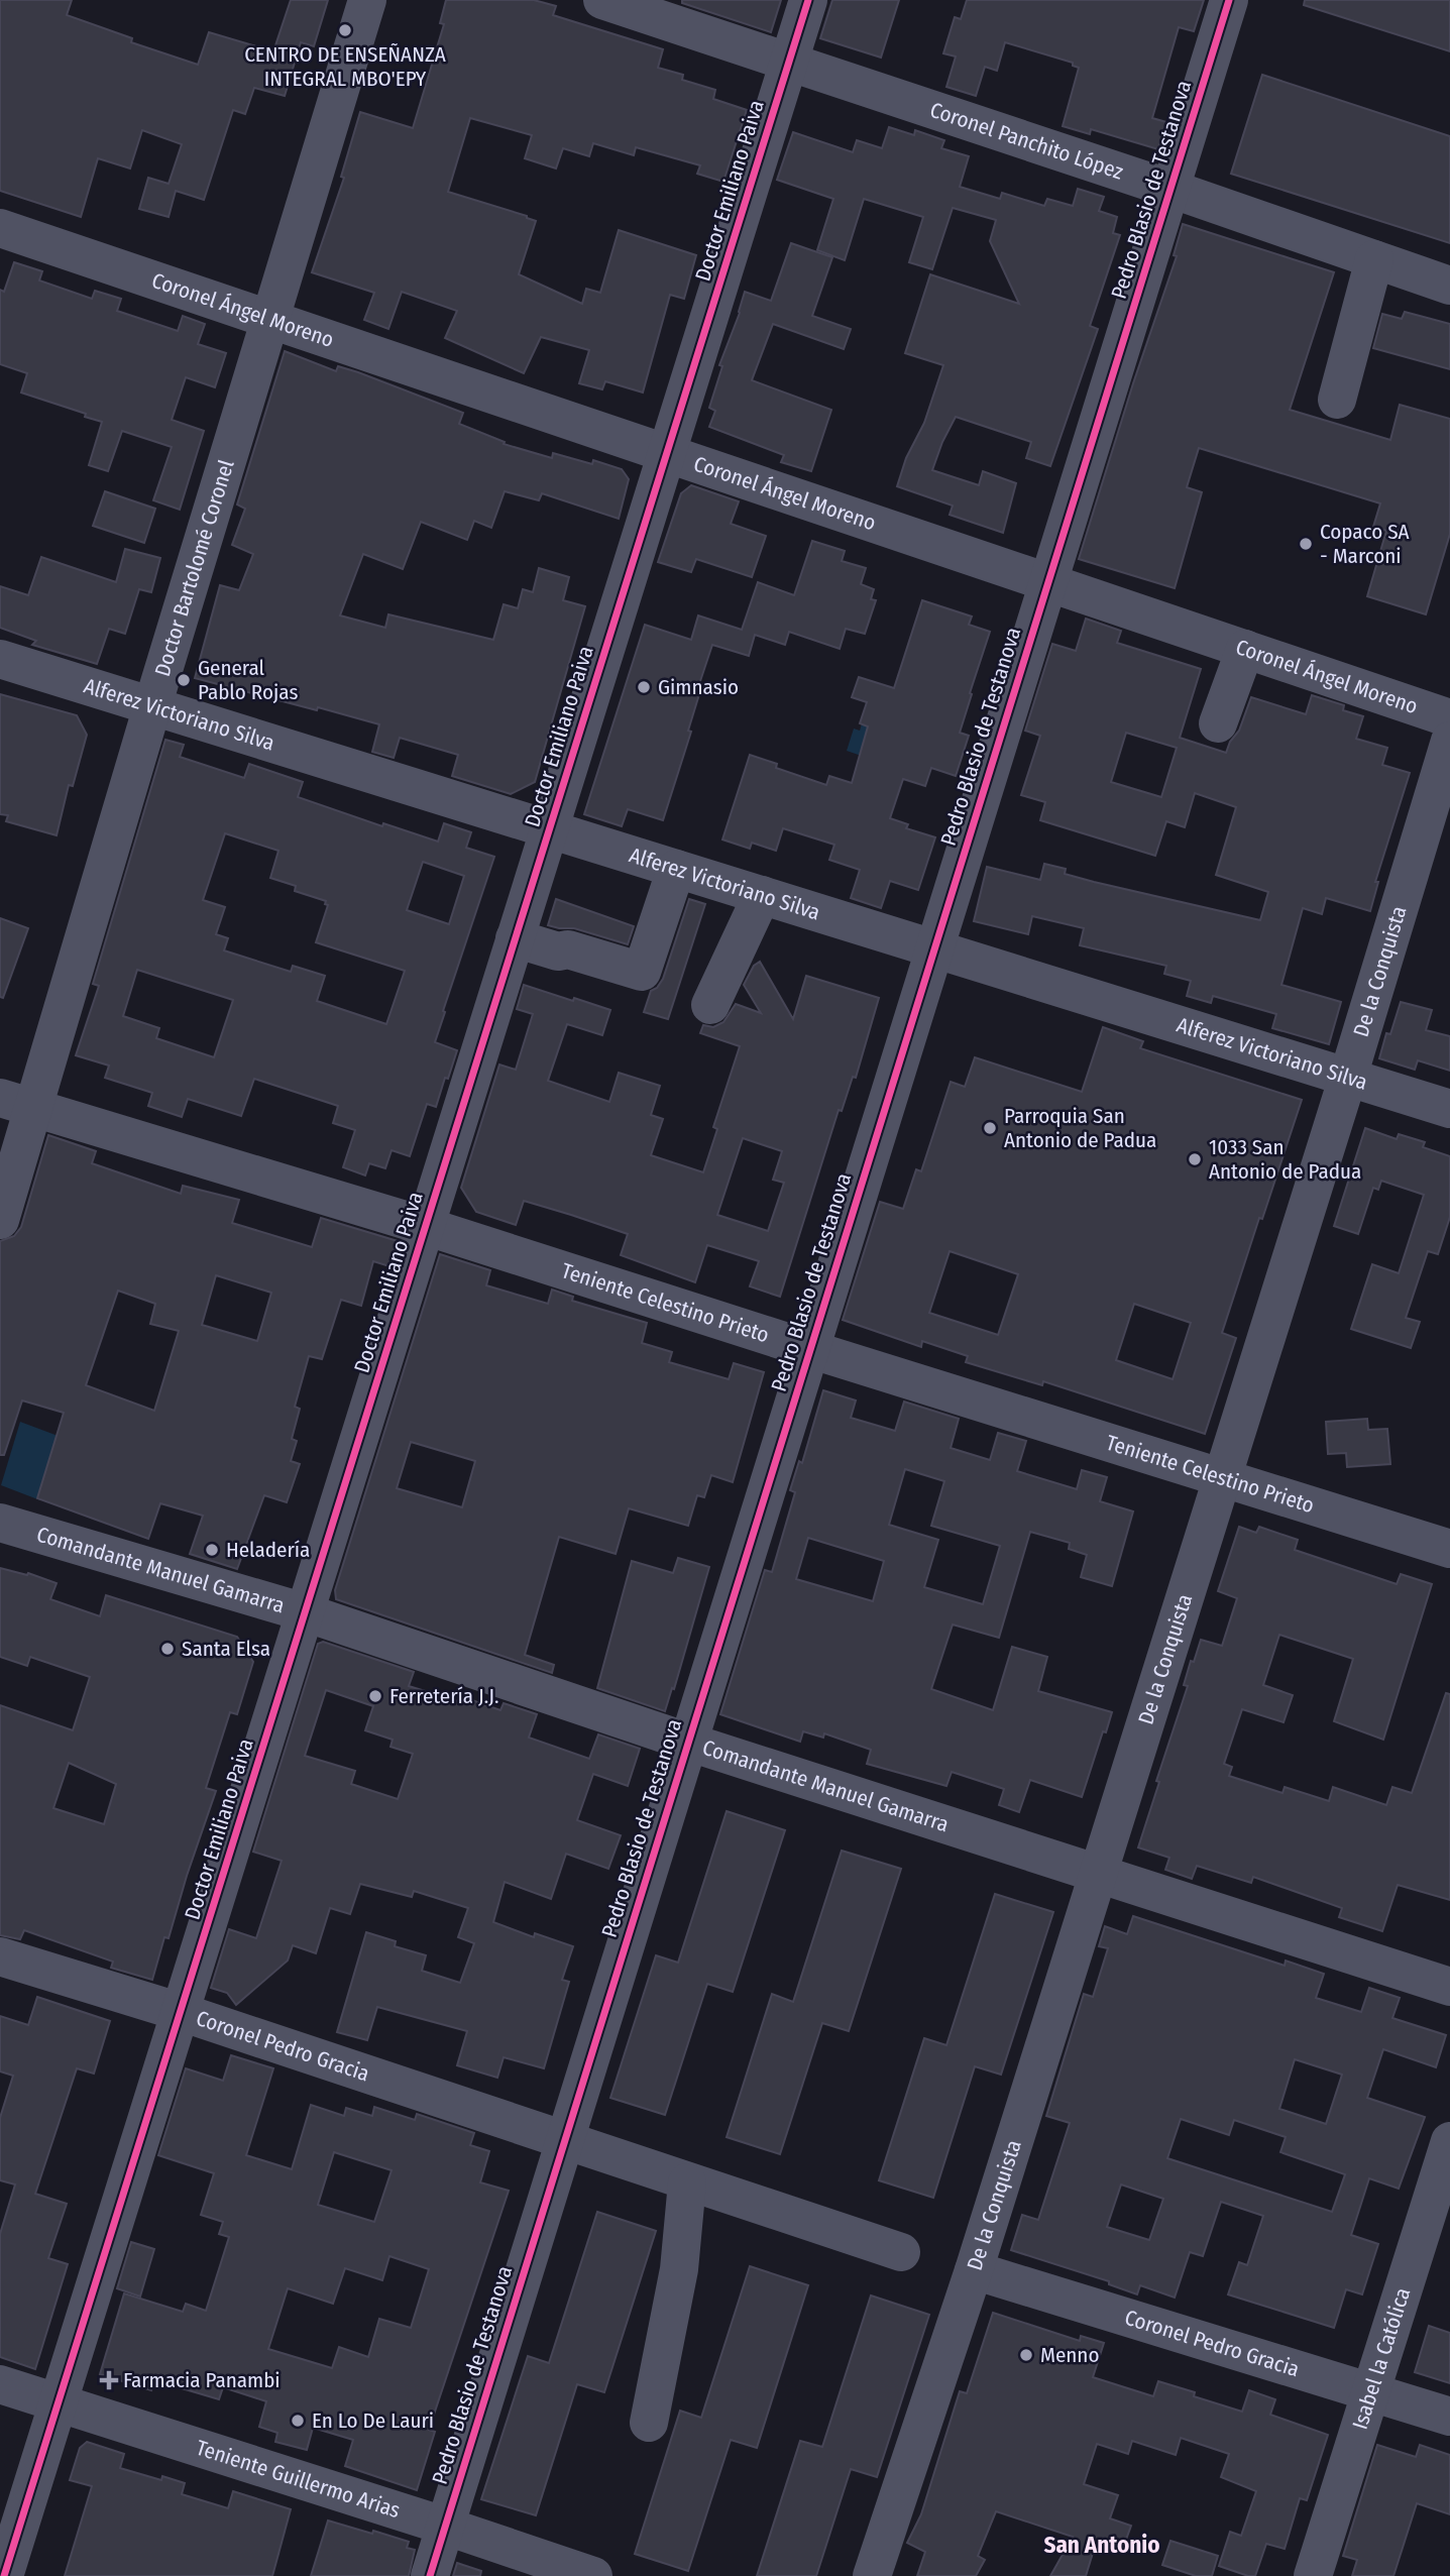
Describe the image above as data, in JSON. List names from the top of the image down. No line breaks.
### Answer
{"streets":{"street":["Coronel Panchito López","Pedro Blasio de Testanova","Doctor Emiliano Paiva","Coronel Ángel Moreno","Doctor Bartolomé Coronel","Alferez Victoriano Silva","De la Conquista","Teniente Celestino Prieto","Comandante Manuel Gamarra","Coronel Pedro Gracia","Isabel la Católica","Teniente Guillermo Arias"]},"crossings":[["Coronel Panchito López","Pedro Blasio de Testanova"],["Coronel Panchito López","Doctor Emiliano Paiva"],["Pedro Blasio de Testanova","Coronel Ángel Moreno"],["Pedro Blasio de Testanova","Alferez Victoriano Silva"],["Pedro Blasio de Testanova","Teniente Celestino Prieto"],["Pedro Blasio de Testanova","Comandante Manuel Gamarra"],["Pedro Blasio de Testanova","Coronel Pedro Gracia"],["Pedro Blasio de Testanova","Teniente Guillermo Arias"],["Doctor Emiliano Paiva","Coronel Ángel Moreno"],["Doctor Emiliano Paiva","Alferez Victoriano Silva"],["Doctor Emiliano Paiva","Teniente Celestino Prieto"],["Doctor Emiliano Paiva","Comandante Manuel Gamarra"],["Doctor Emiliano Paiva","Coronel Pedro Gracia"],["Doctor Emiliano Paiva","Teniente Guillermo Arias"],["Coronel Ángel Moreno","Doctor Bartolomé Coronel"],["Doctor Bartolomé Coronel","Alferez Victoriano Silva"],["Doctor Bartolomé Coronel","Teniente Celestino Prieto"],["Alferez Victoriano Silva","De la Conquista"],["De la Conquista","Teniente Celestino Prieto"],["De la Conquista","Comandante Manuel Gamarra"],["De la Conquista","Coronel Pedro Gracia"],["Coronel Pedro Gracia","Isabel la Católica"]],"districts":["San Antonio"],"places":{"other":["CENTRO DE ENSEÑANZA INTEGRAL MBO'EPY","Copaco SA - Marconi","General Pablo Rojas","Gimnasio","Parroquia San Antonio de Padua","1033 San Antonio de Padua","Heladería","Santa Elsa","Ferretería J.J.","Menno","En Lo De Lauri"],"health":["Farmacia Panambi"]}}
